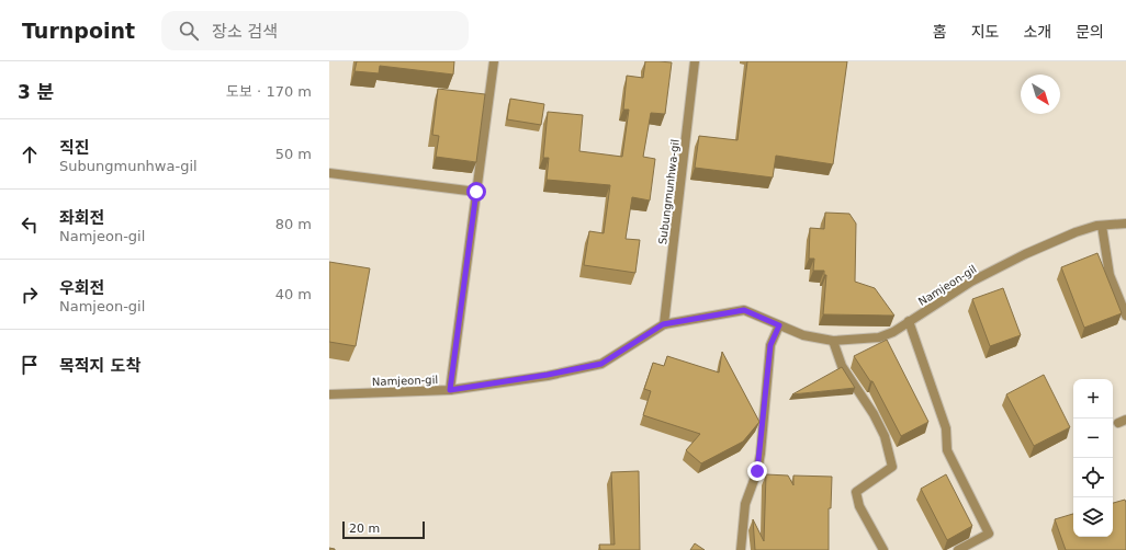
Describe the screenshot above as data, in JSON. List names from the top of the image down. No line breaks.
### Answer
{"streets":{"street":["Subungmunhwa-gil","Namjeon-gil"]},"crossings":[["Subungmunhwa-gil","Namjeon-gil"]],"scale_bar":"20 m","north":"bottom right","page":{"header":"Turnpoint","search":"장소 검색","nav":["홈","지도","소개","문의"],"heading":["3 분","도보 · 170 m"],"list":[["직진","Subungmunhwa-gil","50 m"],["좌회전","Namjeon-gil","80 m"],["우회전","Namjeon-gil","40 m"],"목적지 도착"],"map_buttons":["+","−"],"scale":"20 m"}}
